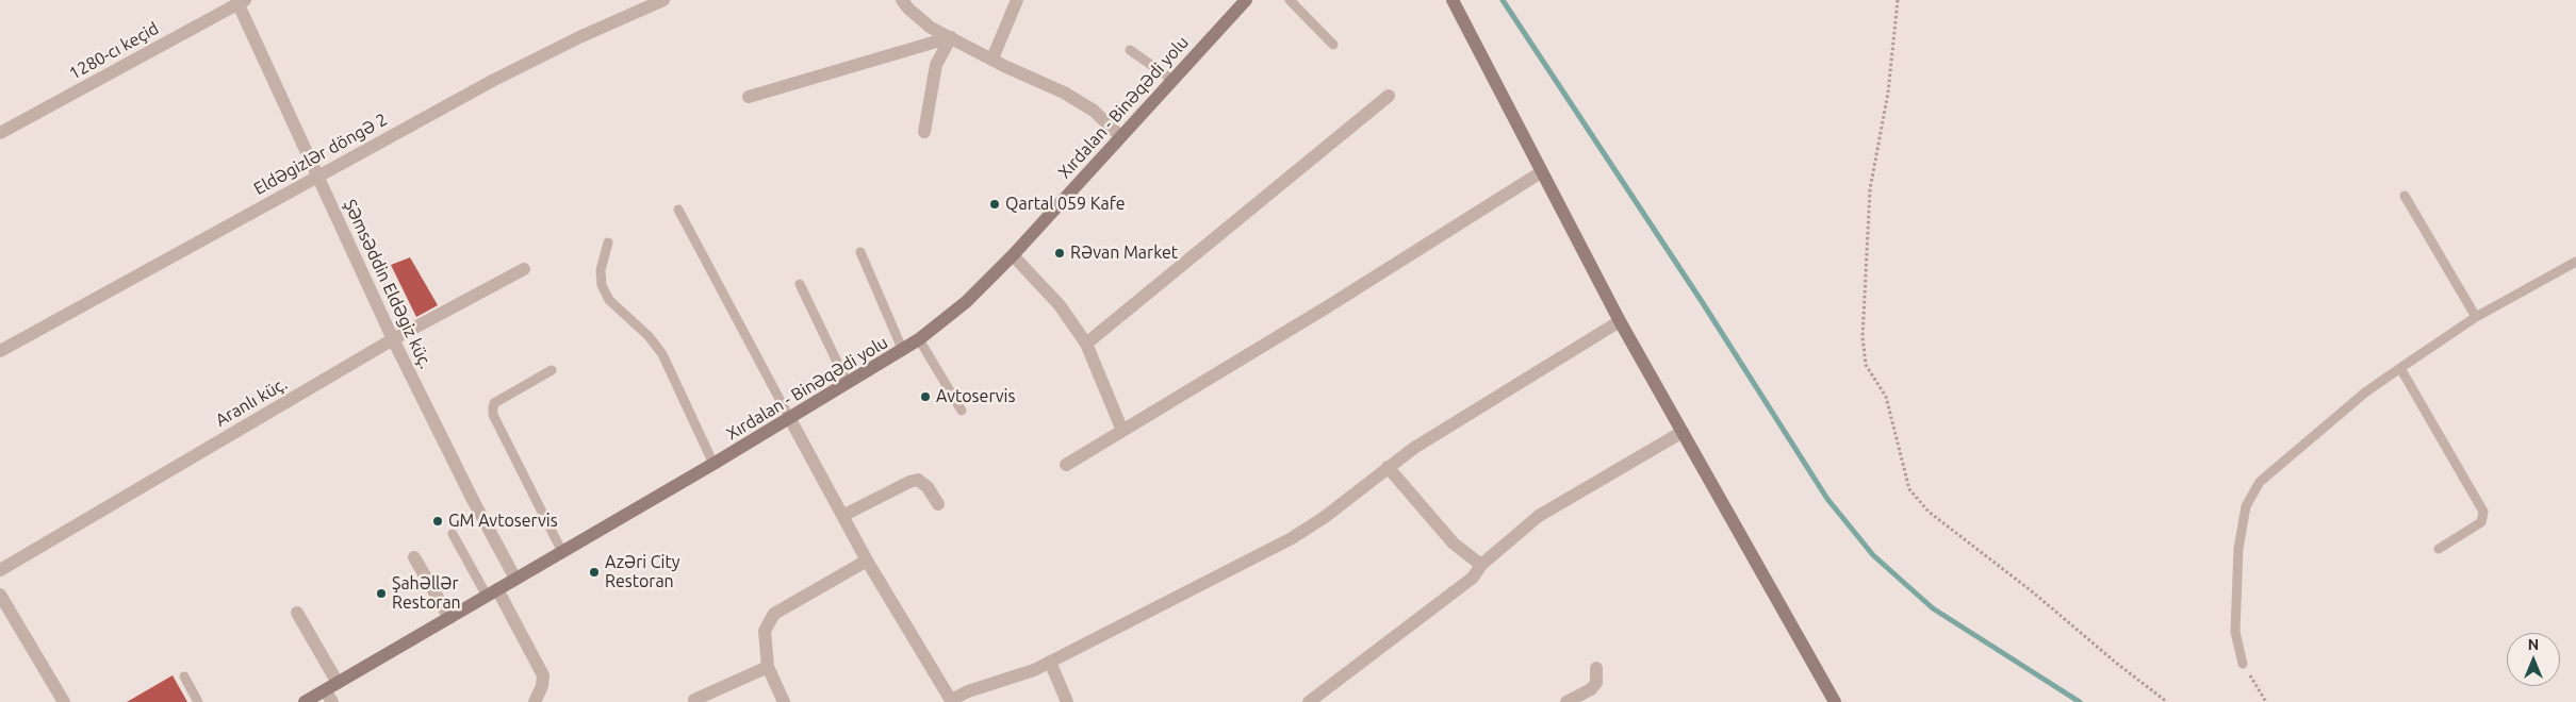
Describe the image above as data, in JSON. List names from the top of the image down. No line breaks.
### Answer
{"streets":{"main road":["Xırdalan - Binəqədi yolu"],"street":["1280-cı keçid","Eldəgizlər döngə 2","Şəmsəddin Eldəgiz küç.","Aranlı küç."]},"crossings":[["1280-cı keçid","Şəmsəddin Eldəgiz küç."],["Xırdalan - Binəqədi yolu","Şəmsəddin Eldəgiz küç."],["Eldəgizlər döngə 2","Şəmsəddin Eldəgiz küç."],["Şəmsəddin Eldəgiz küç.","Aranlı küç."]],"places":["Qartal 059 Kafe","Rəvan Market","Avtoservis","GM Avtoservis","Azəri City Restoran","Şahəllər Restoran"],"north":"top"}
